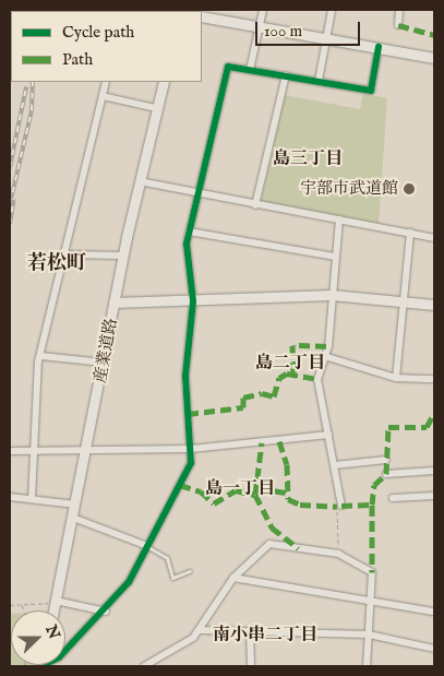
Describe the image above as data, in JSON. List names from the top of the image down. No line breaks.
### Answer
{"streets":{"street":["産業道路"]},"districts":["島三丁目","若松町","島二丁目","島一丁目","南小串二丁目"],"places":["宇部市武道館"],"legend":["Cycle path","Path"],"scale_bar":"100 m","north":"right"}
